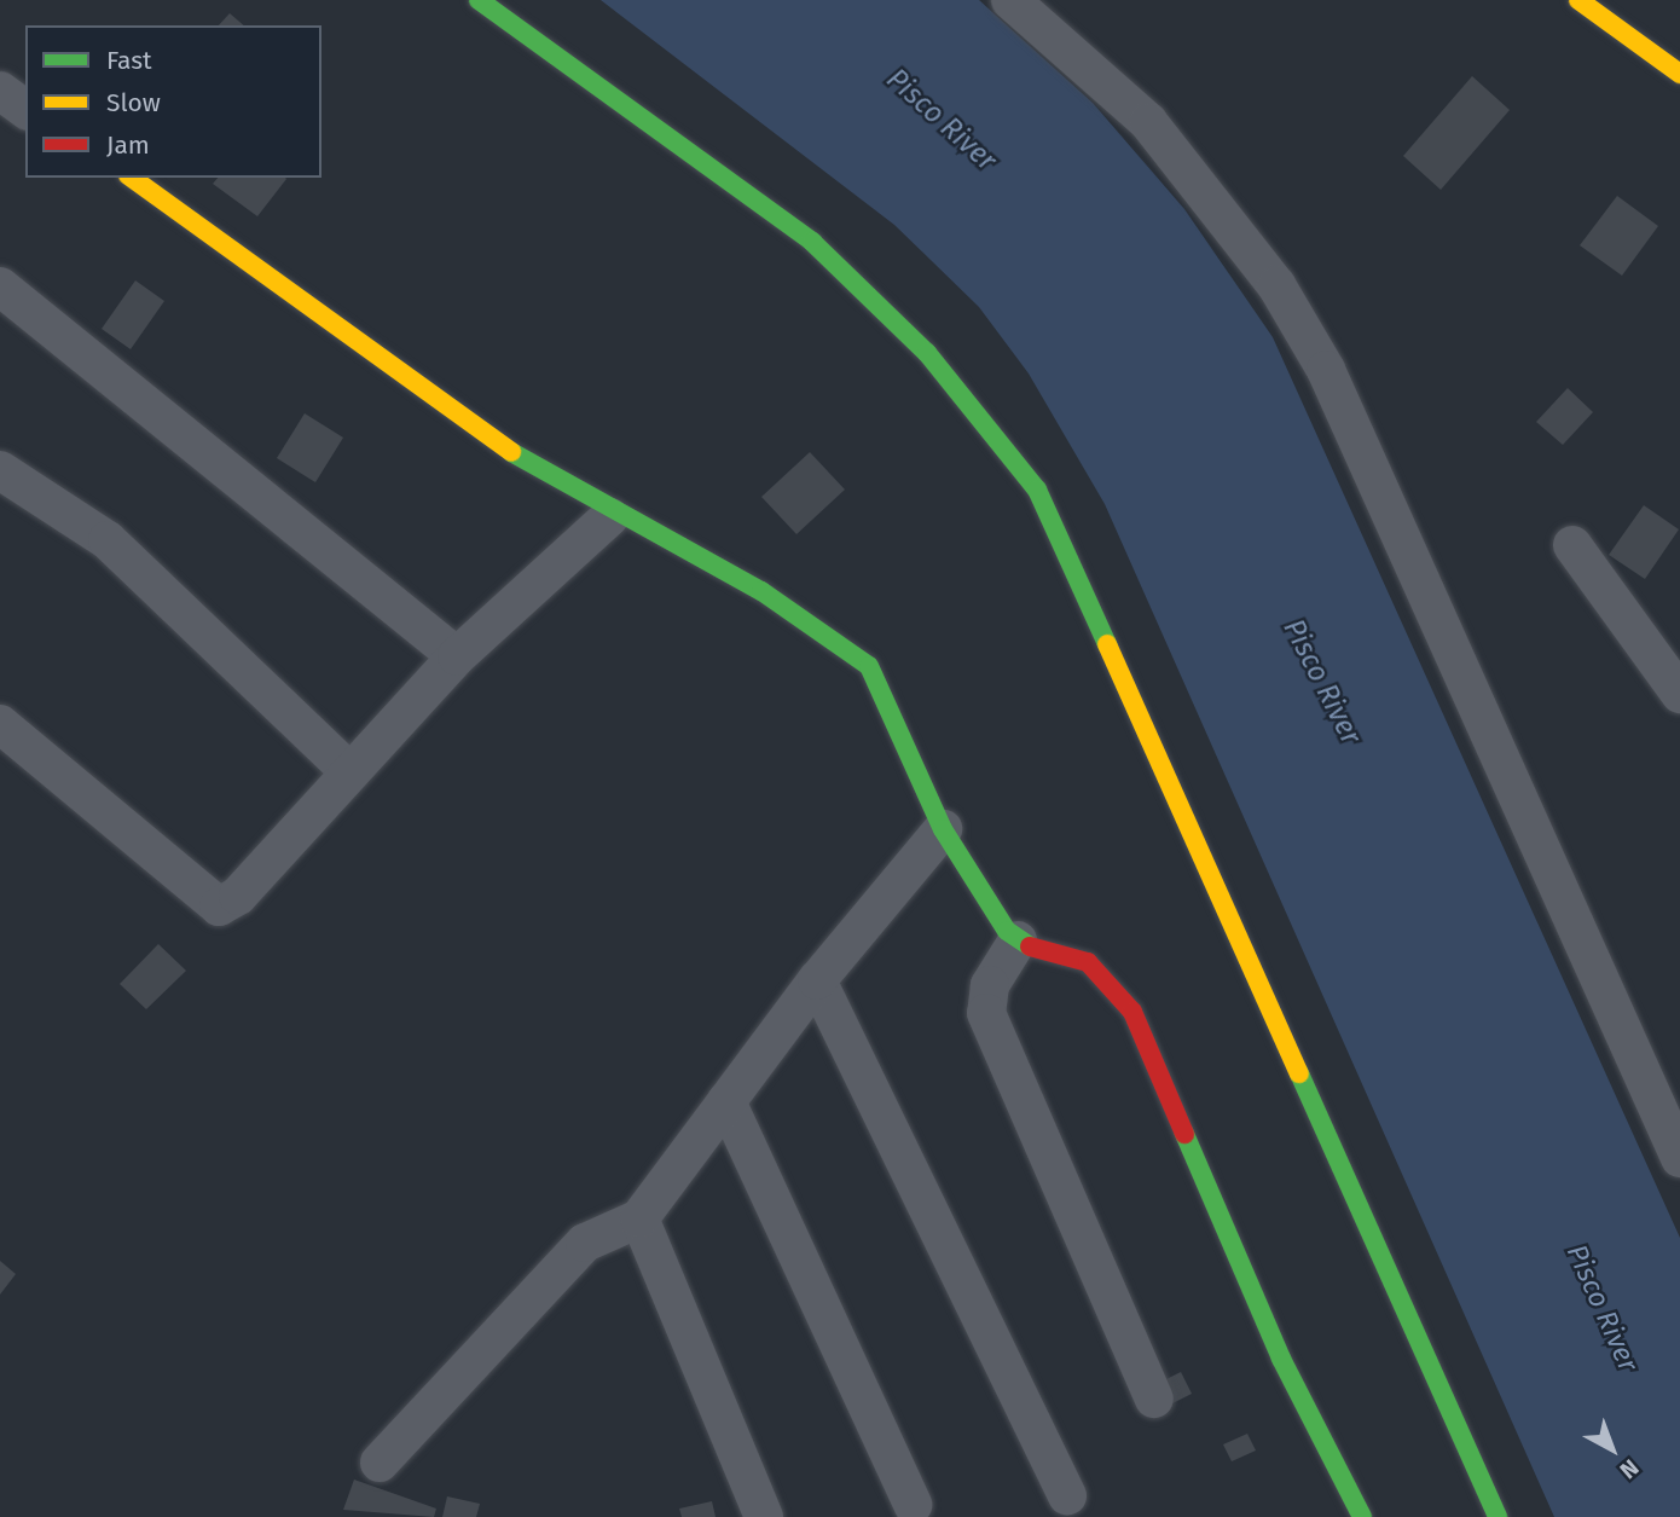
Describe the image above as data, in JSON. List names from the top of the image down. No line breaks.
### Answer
{"water":["Pisco River"],"legend":["Fast","Slow","Jam"],"north":"bottom right"}
